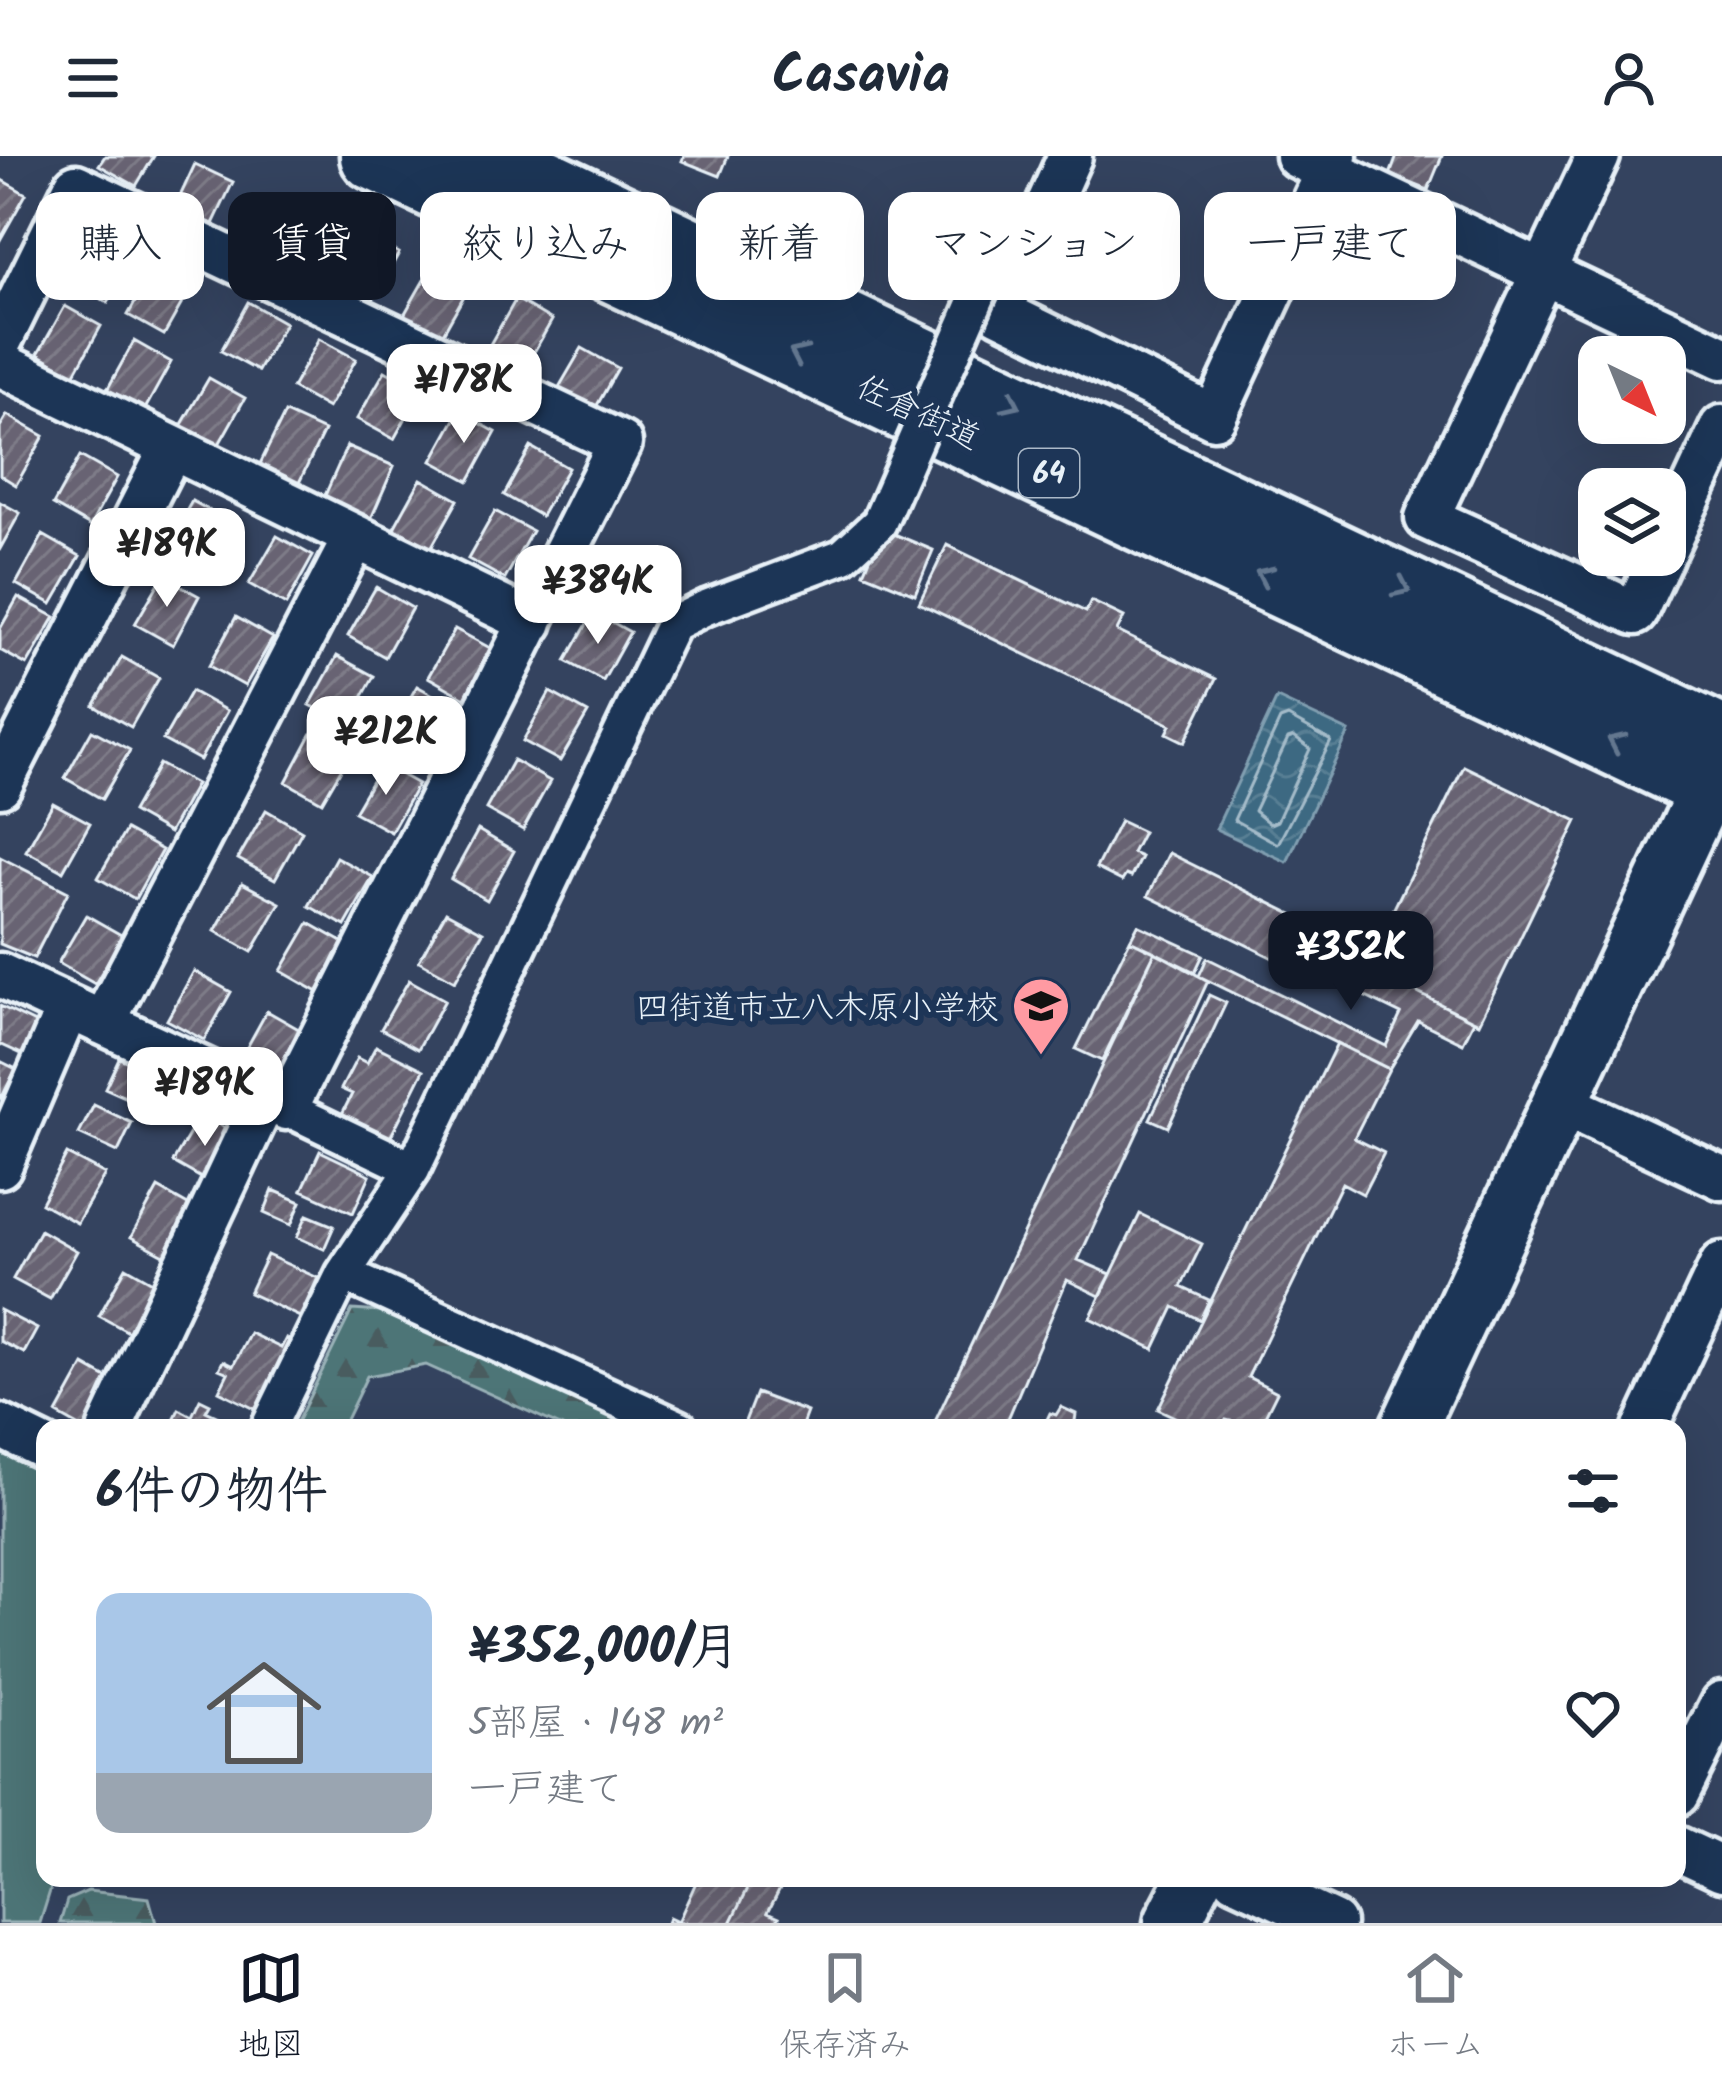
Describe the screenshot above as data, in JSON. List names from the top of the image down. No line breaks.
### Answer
{"streets":{"main road":["佐倉街道","64"]},"places":{"school or university":["四街道市立八木原小学校"]},"north":"bottom right","page":{"header":"Casavia","chip":["購入","賃貸","絞り込み","新着","マンション","一戸建て"],"price":["¥178K","¥189K","¥384K","¥212K","¥352K","¥189K"],"heading":"6件の物件","list":[{"name":"¥352,000/月","note":"5部屋 · 148 m² · 一戸建て"}],"tabs":["地図","保存済み","ホーム"]}}
